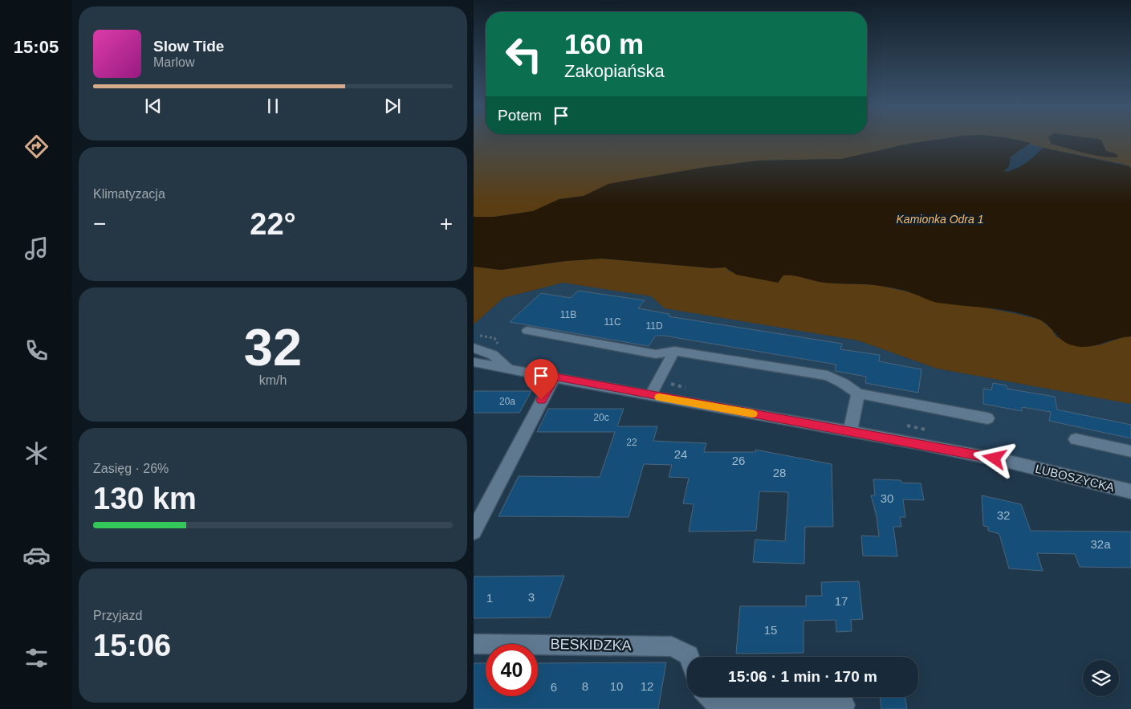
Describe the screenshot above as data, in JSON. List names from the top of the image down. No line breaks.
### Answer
{"streets":{"street":["LUBOSZYCKA","BESKIDZKA"]},"water":["Kamionka Odra 1"],"house_numbers":["11B","11C","11D","20a","20c","22","24","26","28","30","32","32a","3","1","17","15","8","10","12","6"],"page":{"tabs":"15:05","turn":["160 m","Zakopiańska"],"song":["Slow Tide","Marlow"],"then":"Potem","tile":["Klimatyzacja",["32","km/h"],["Zasięg · 26%","130 km"],["Przyjazd","15:06"]],"heat":["−","22°","+"],"limit":"40","trip":"15:06 · 1 min · 170 m"}}
